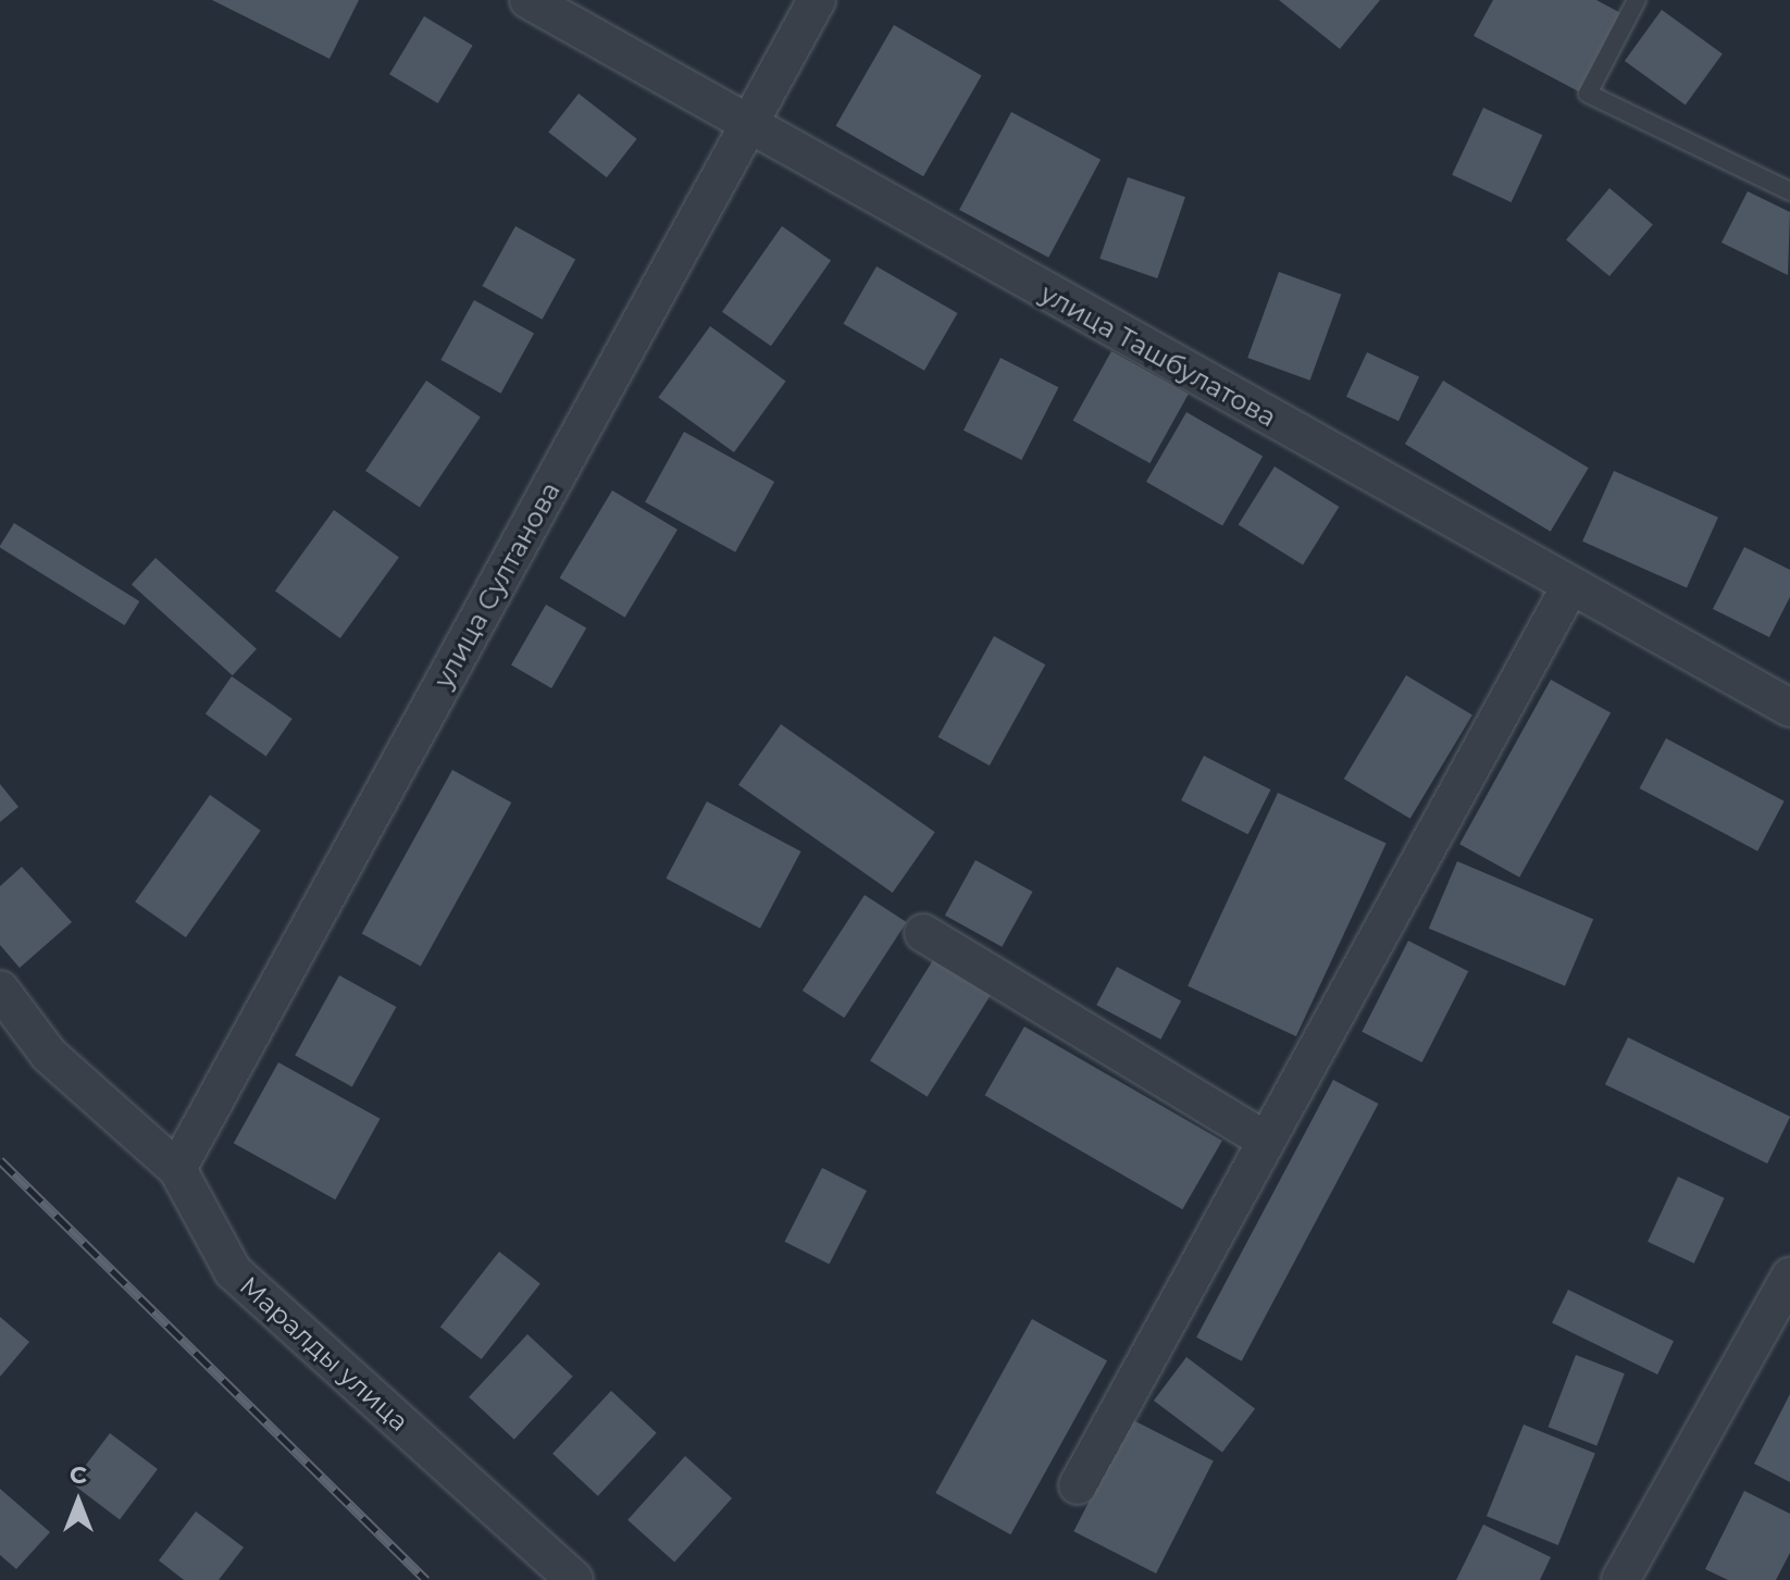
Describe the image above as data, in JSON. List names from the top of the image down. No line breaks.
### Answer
{"streets":{"street":["улица Ташбулатова","улица Султанова","Маралды улица"]},"crossings":[["улица Ташбулатова","улица Султанова"],["улица Султанова","Маралды улица"]],"north":"top"}
